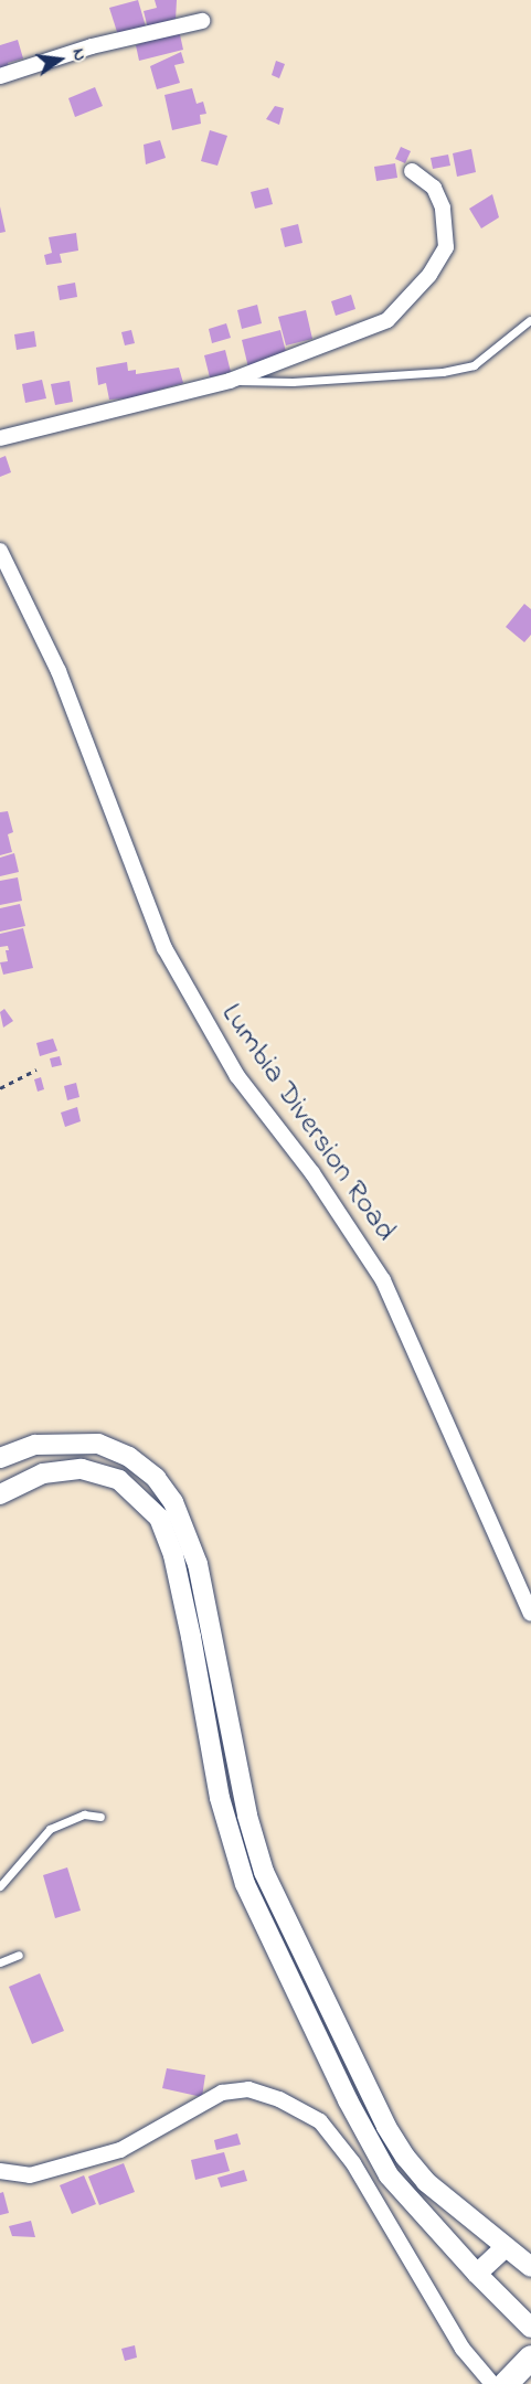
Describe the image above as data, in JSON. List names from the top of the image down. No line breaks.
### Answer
{"streets":{"street":["Lumbia Diversion Road"]},"north":"right"}
